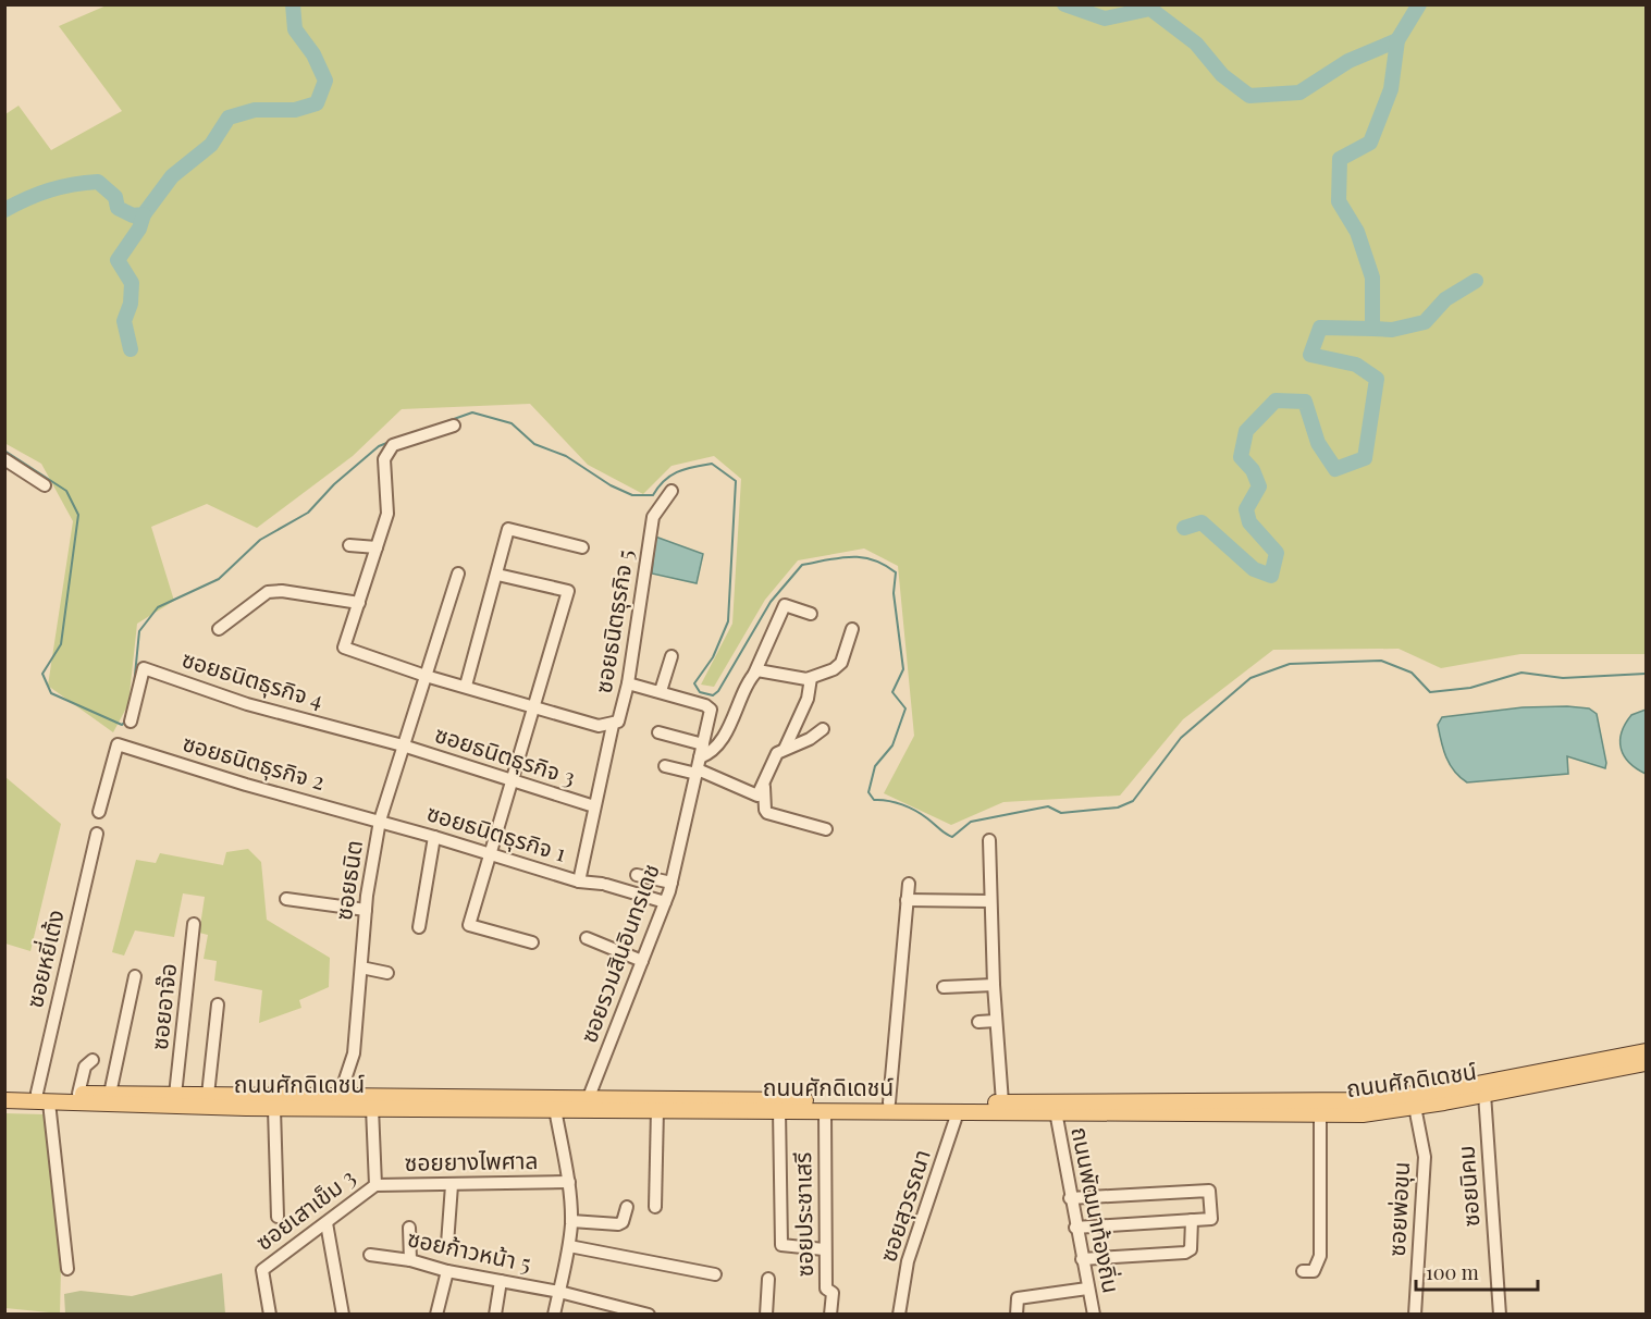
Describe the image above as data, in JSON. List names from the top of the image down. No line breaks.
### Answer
{"streets":{"main road":["ถนนศักดิเดชน์"],"street":["ซอยธนิตธุรกิจ 5","ซอยธนิตธุรกิจ 4","ซอยธนิตธุรกิจ 3","ซอยธนิตธุรกิจ 2","ซอยธนิตธุรกิจ 1","ซอยธนิต","ซอยรวมสินอินทรเดช","ซอยหยี่เต้ง","ซอยอาจ๊อ","ซอยยางไพศาล","ซอยนิคม","ซอยสุวรรณา","ซอยพ่อขุน","ซอยเสาเข็ม 3","ถนนพัฒนาท้องถิ่น","ซอยประชาเสรี","ซอยก้าวหน้า 5"]},"crossings":[["ซอยธนิตธุรกิจ 5","ซอยธนิต"],["ซอยธนิตธุรกิจ 4","ซอยธนิตธุรกิจ 3"],["ซอยธนิตธุรกิจ 4","ซอยธนิต"],["ซอยธนิตธุรกิจ 3","ซอยธนิต"],["ซอยธนิตธุรกิจ 2","ซอยธนิตธุรกิจ 1"],["ซอยธนิตธุรกิจ 2","ซอยธนิต"],["ซอยธนิตธุรกิจ 1","ซอยธนิต"],["ซอยธนิตธุรกิจ 1","ซอยรวมสินอินทรเดช"],["ซอยธนิต","ถนนศักดิเดชน์"],["ซอยรวมสินอินทรเดช","ถนนศักดิเดชน์"],["ซอยหยี่เต้ง","ถนนศักดิเดชน์"],["ซอยอาจ๊อ","ถนนศักดิเดชน์"],["ถนนศักดิเดชน์","ซอยนิคม"],["ถนนศักดิเดชน์","ซอยสุวรรณา"],["ถนนศักดิเดชน์","ซอยพ่อขุน"],["ถนนศักดิเดชน์","ถนนพัฒนาท้องถิ่น"],["ถนนศักดิเดชน์","ซอยประชาเสรี"],["ซอยยางไพศาล","ซอยเสาเข็ม 3"]],"scale_bar":"100 m"}
